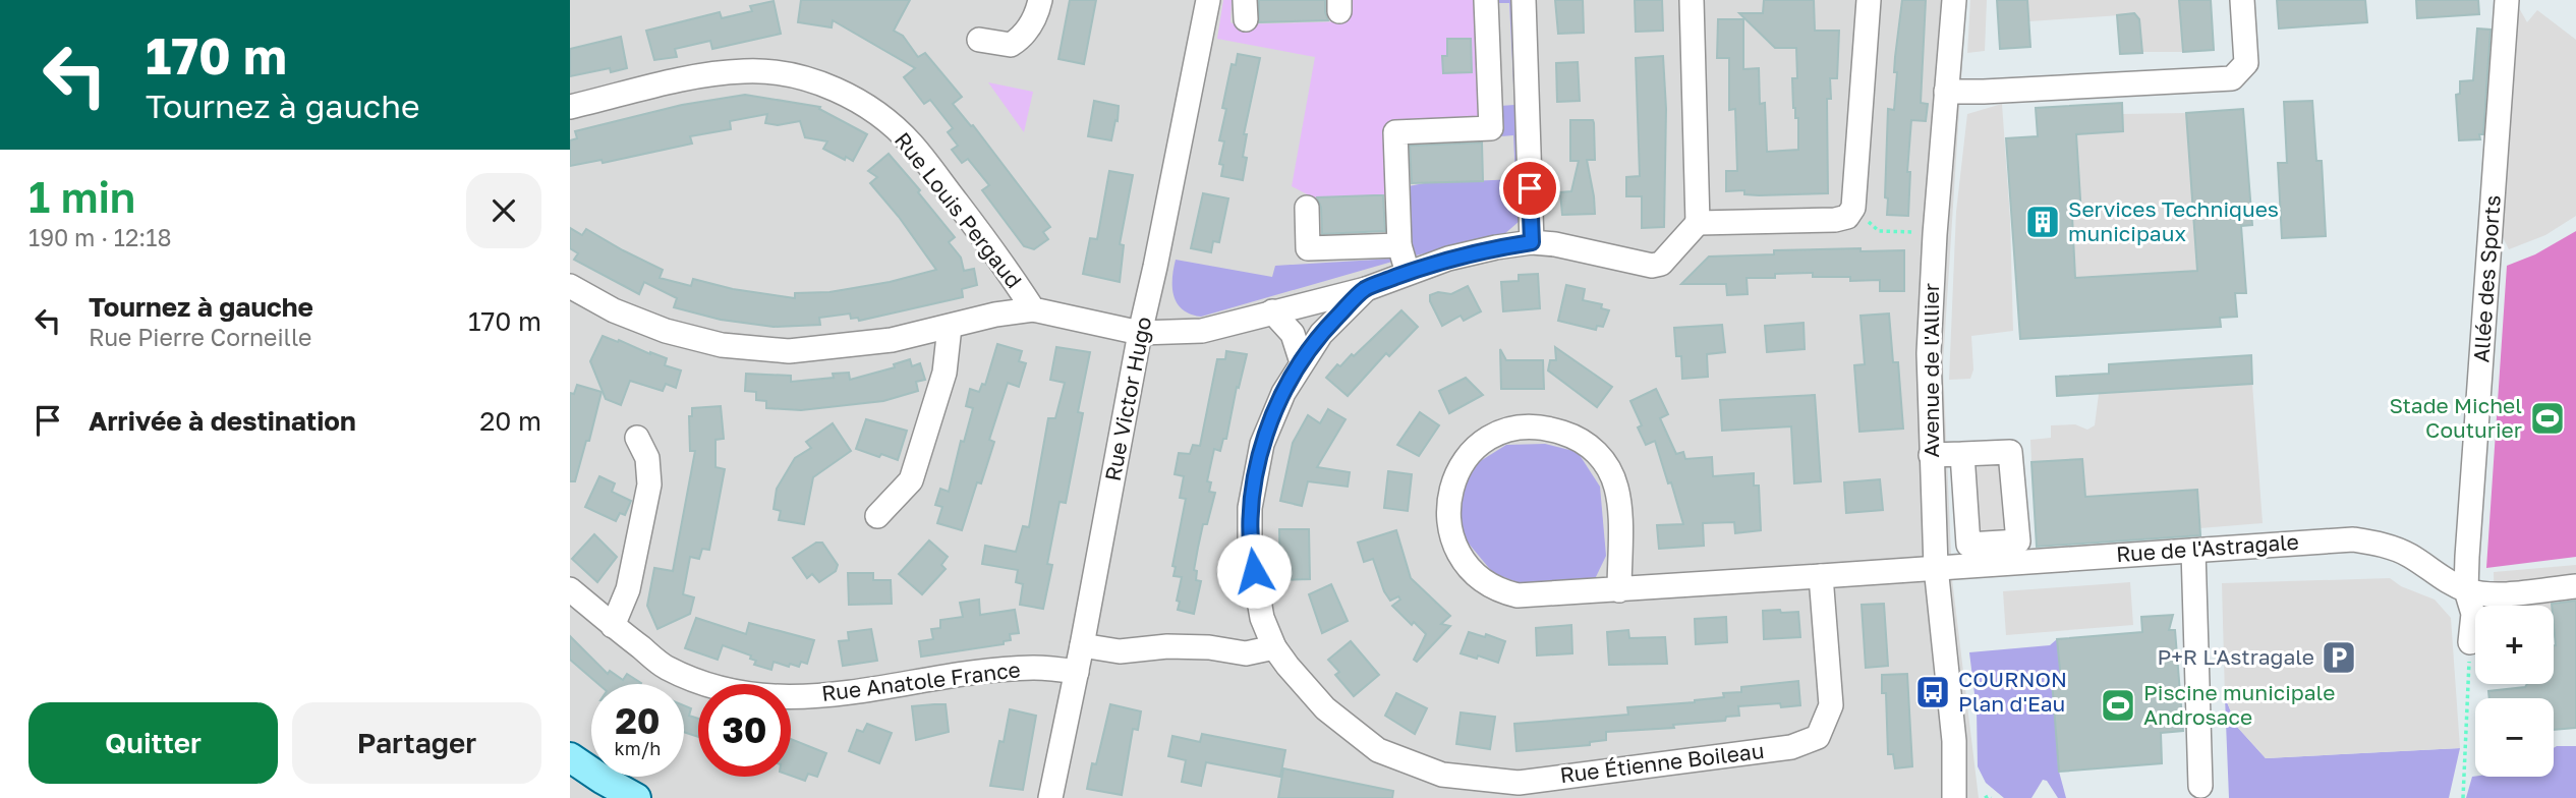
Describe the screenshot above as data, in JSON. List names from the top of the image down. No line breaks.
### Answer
{"streets":{"street":["Rue Louis Pergaud","Allée des Sports","Avenue de l'Allier","Rue Victor Hugo","Rue de l'Astragale","Rue Anatole France","Rue Étienne Boileau"]},"crossings":[["Rue Louis Pergaud","Rue Victor Hugo"],["Rue Louis Pergaud","Rue Étienne Boileau"],["Allée des Sports","Rue de l'Astragale"],["Avenue de l'Allier","Rue de l'Astragale"],["Rue Victor Hugo","Rue Anatole France"],["Rue Victor Hugo","Rue Étienne Boileau"]],"places":{"building":["Services Techniques municipaux"],"sports":["Stade Michel Couturier","Piscine municipale Androsace"],"parking":["P+R L'Astragale"],"bus stop":["COURNON Plan d'Eau"]},"page":{"turn":["170 m","Tournez à gauche"],"heading":["1 min","190 m · 12:18"],"list":[{"name":"Tournez à gauche","note":"Rue Pierre Corneille","value":"170 m"},{"name":"Arrivée à destination","value":"20 m"}],"map_buttons":["+","−"],"speed":"20 km/h","limit":"30","buttons":["Quitter","Partager"]}}
